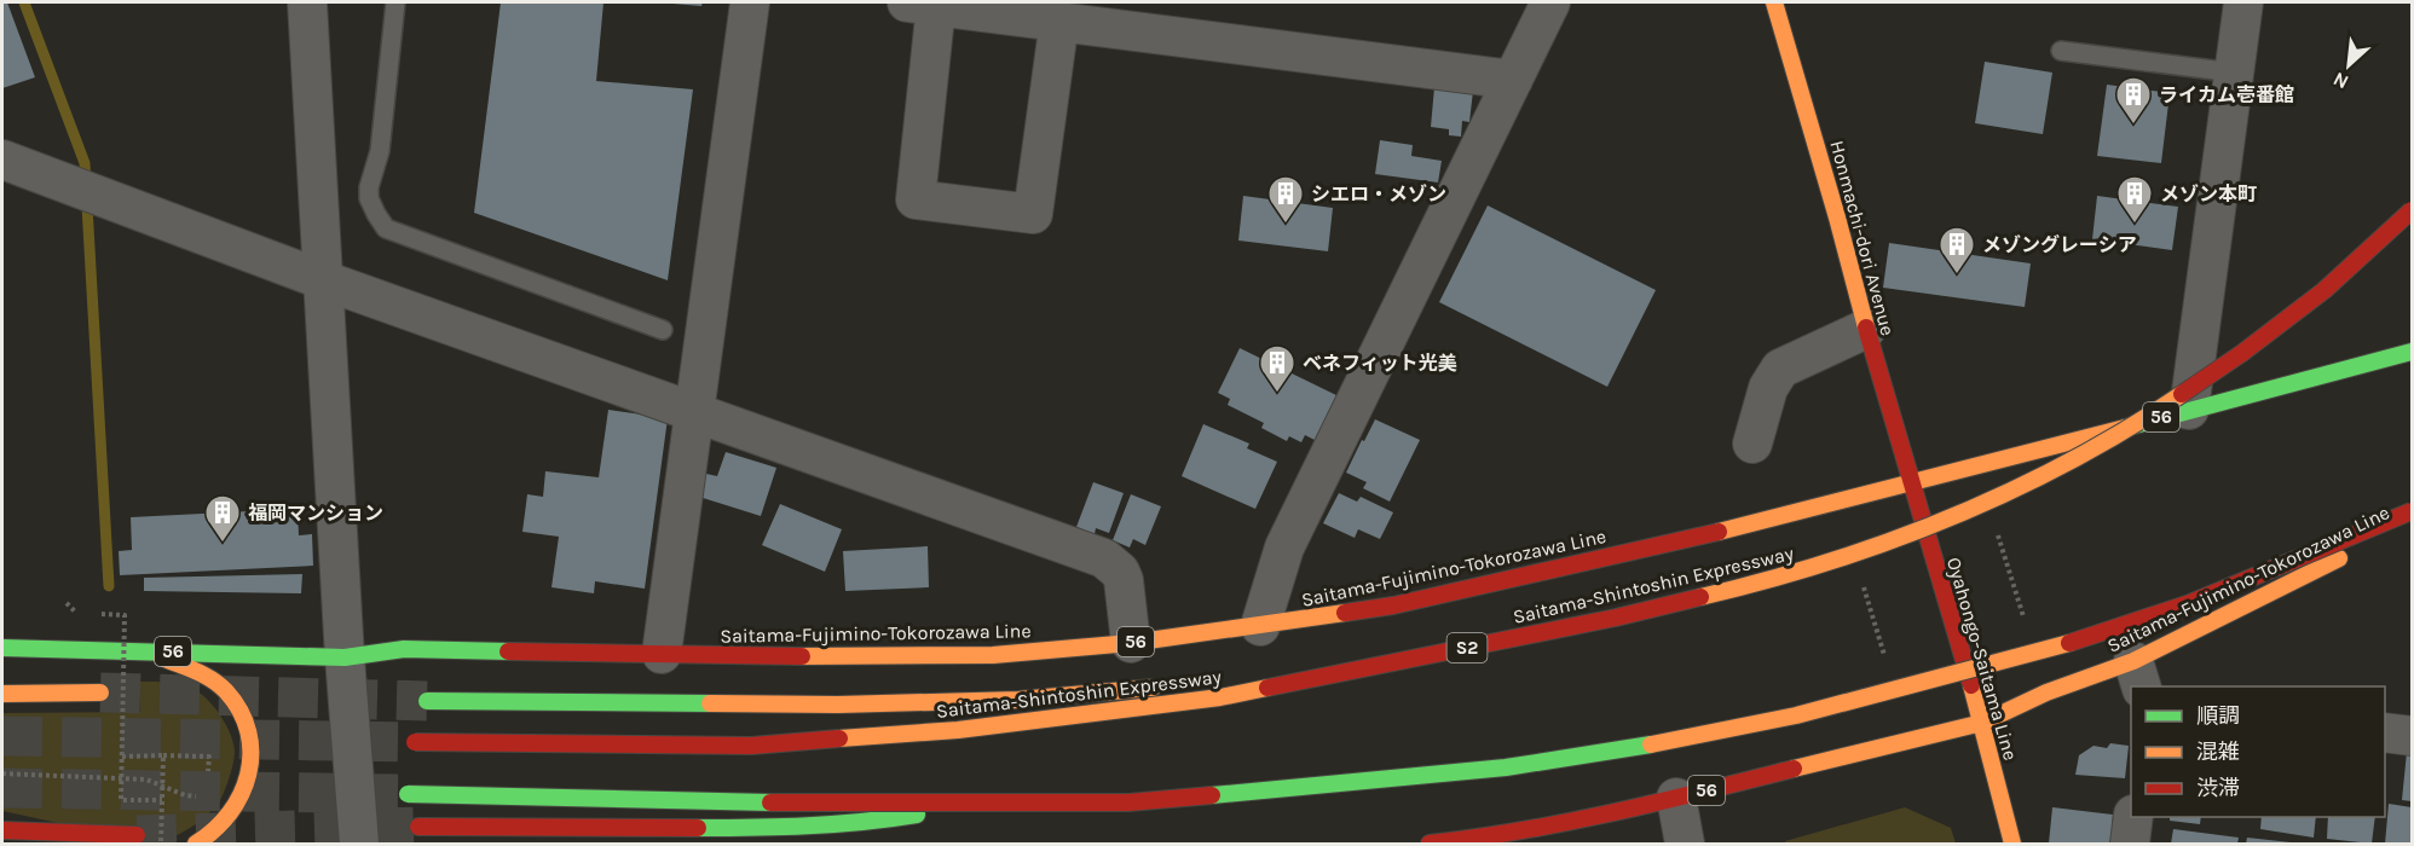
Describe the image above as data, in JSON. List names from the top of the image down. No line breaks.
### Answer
{"streets":{"main road":["Honmachi-dori Avenue","56","Saitama-Fujimino-Tokorozawa Line","Saitama-Shintoshin Expressway","S2","Oyahongo-Saitama Line"]},"crossings":[["Honmachi-dori Avenue","Saitama-Fujimino-Tokorozawa Line"],["Honmachi-dori Avenue","Oyahongo-Saitama Line"],["Saitama-Fujimino-Tokorozawa Line","Oyahongo-Saitama Line"]],"places":{"building":["ライカム壱番館","シエロ・メゾン","メゾン本町","メゾングレーシア","ベネフィット光美","福岡マンション"]},"legend":["順調","混雑","渋滞"],"north":"bottom left"}
